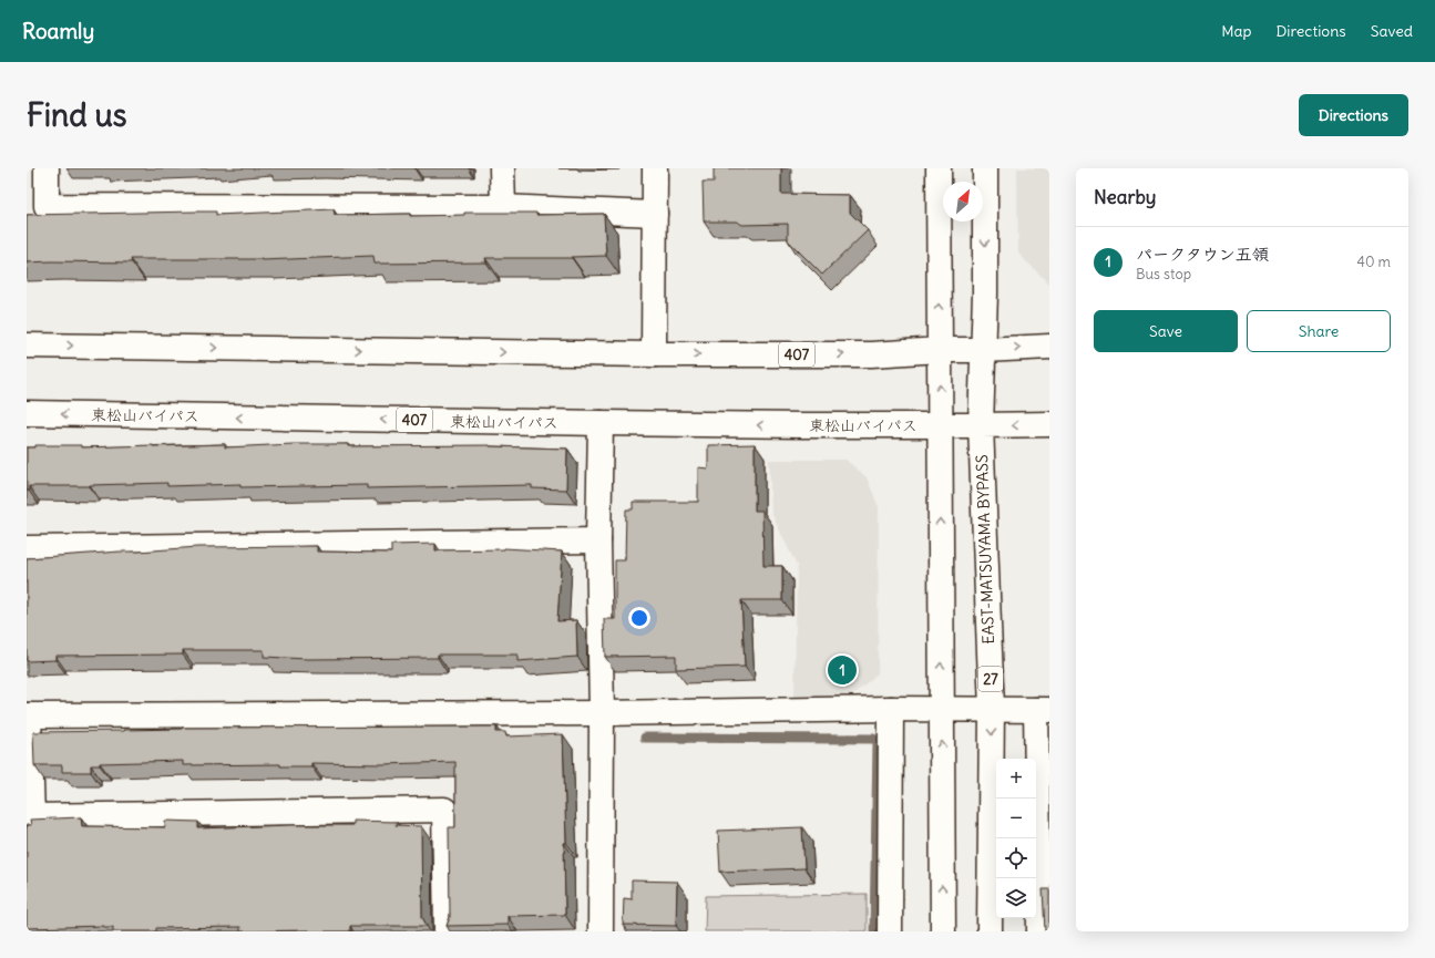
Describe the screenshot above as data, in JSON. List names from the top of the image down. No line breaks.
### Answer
{"streets":{"main road":["407","東松山バイパス","EAST-MATSUYAMA BYPASS","27"]},"crossings":[["東松山バイパス","EAST-MATSUYAMA BYPASS"]],"north":"top right","page":{"header":"Roamly","nav":["Map","Directions","Saved"],"buttons":["Directions",["Save","Share"]],"title":"Find us","heading":"Nearby","list":[{"mark":"1","name":"パークタウン五領","note":"Bus stop","value":"40 m"}],"pins":"1","map_buttons":["+","−"]}}
